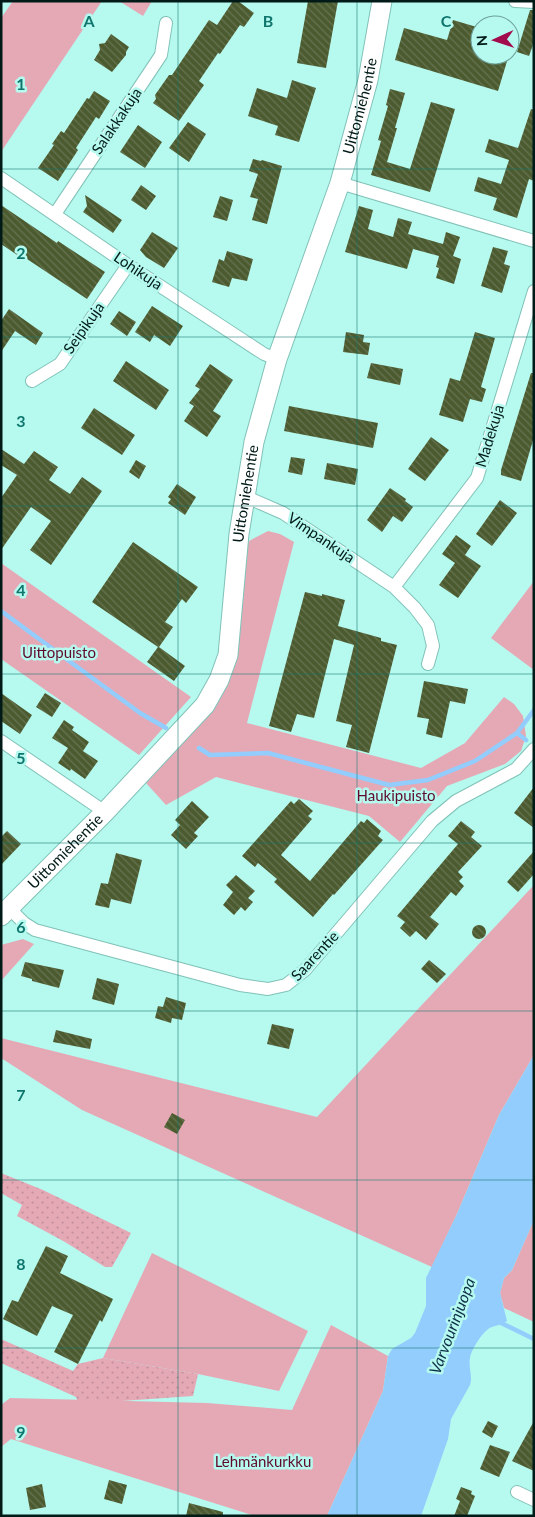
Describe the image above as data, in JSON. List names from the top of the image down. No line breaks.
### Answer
{"streets":{"street":["Uittomiehentie","Salakkakuja","Lohikuja","Seipikuja","Madekuja","Vimpankuja","Saarentie"]},"crossings":[["Uittomiehentie","Lohikuja"],["Uittomiehentie","Vimpankuja"],["Uittomiehentie","Saarentie"],["Salakkakuja","Lohikuja"],["Lohikuja","Seipikuja"],["Madekuja","Vimpankuja"]],"water":["Varvourinjuopa"],"parks":["Uittopuisto","Haukipuisto","Lehmänkurkku"],"north":"left","grid":{"columns":["A","B","C"],"rows":["1","2","3","4","5","6","7","8","9"]}}
